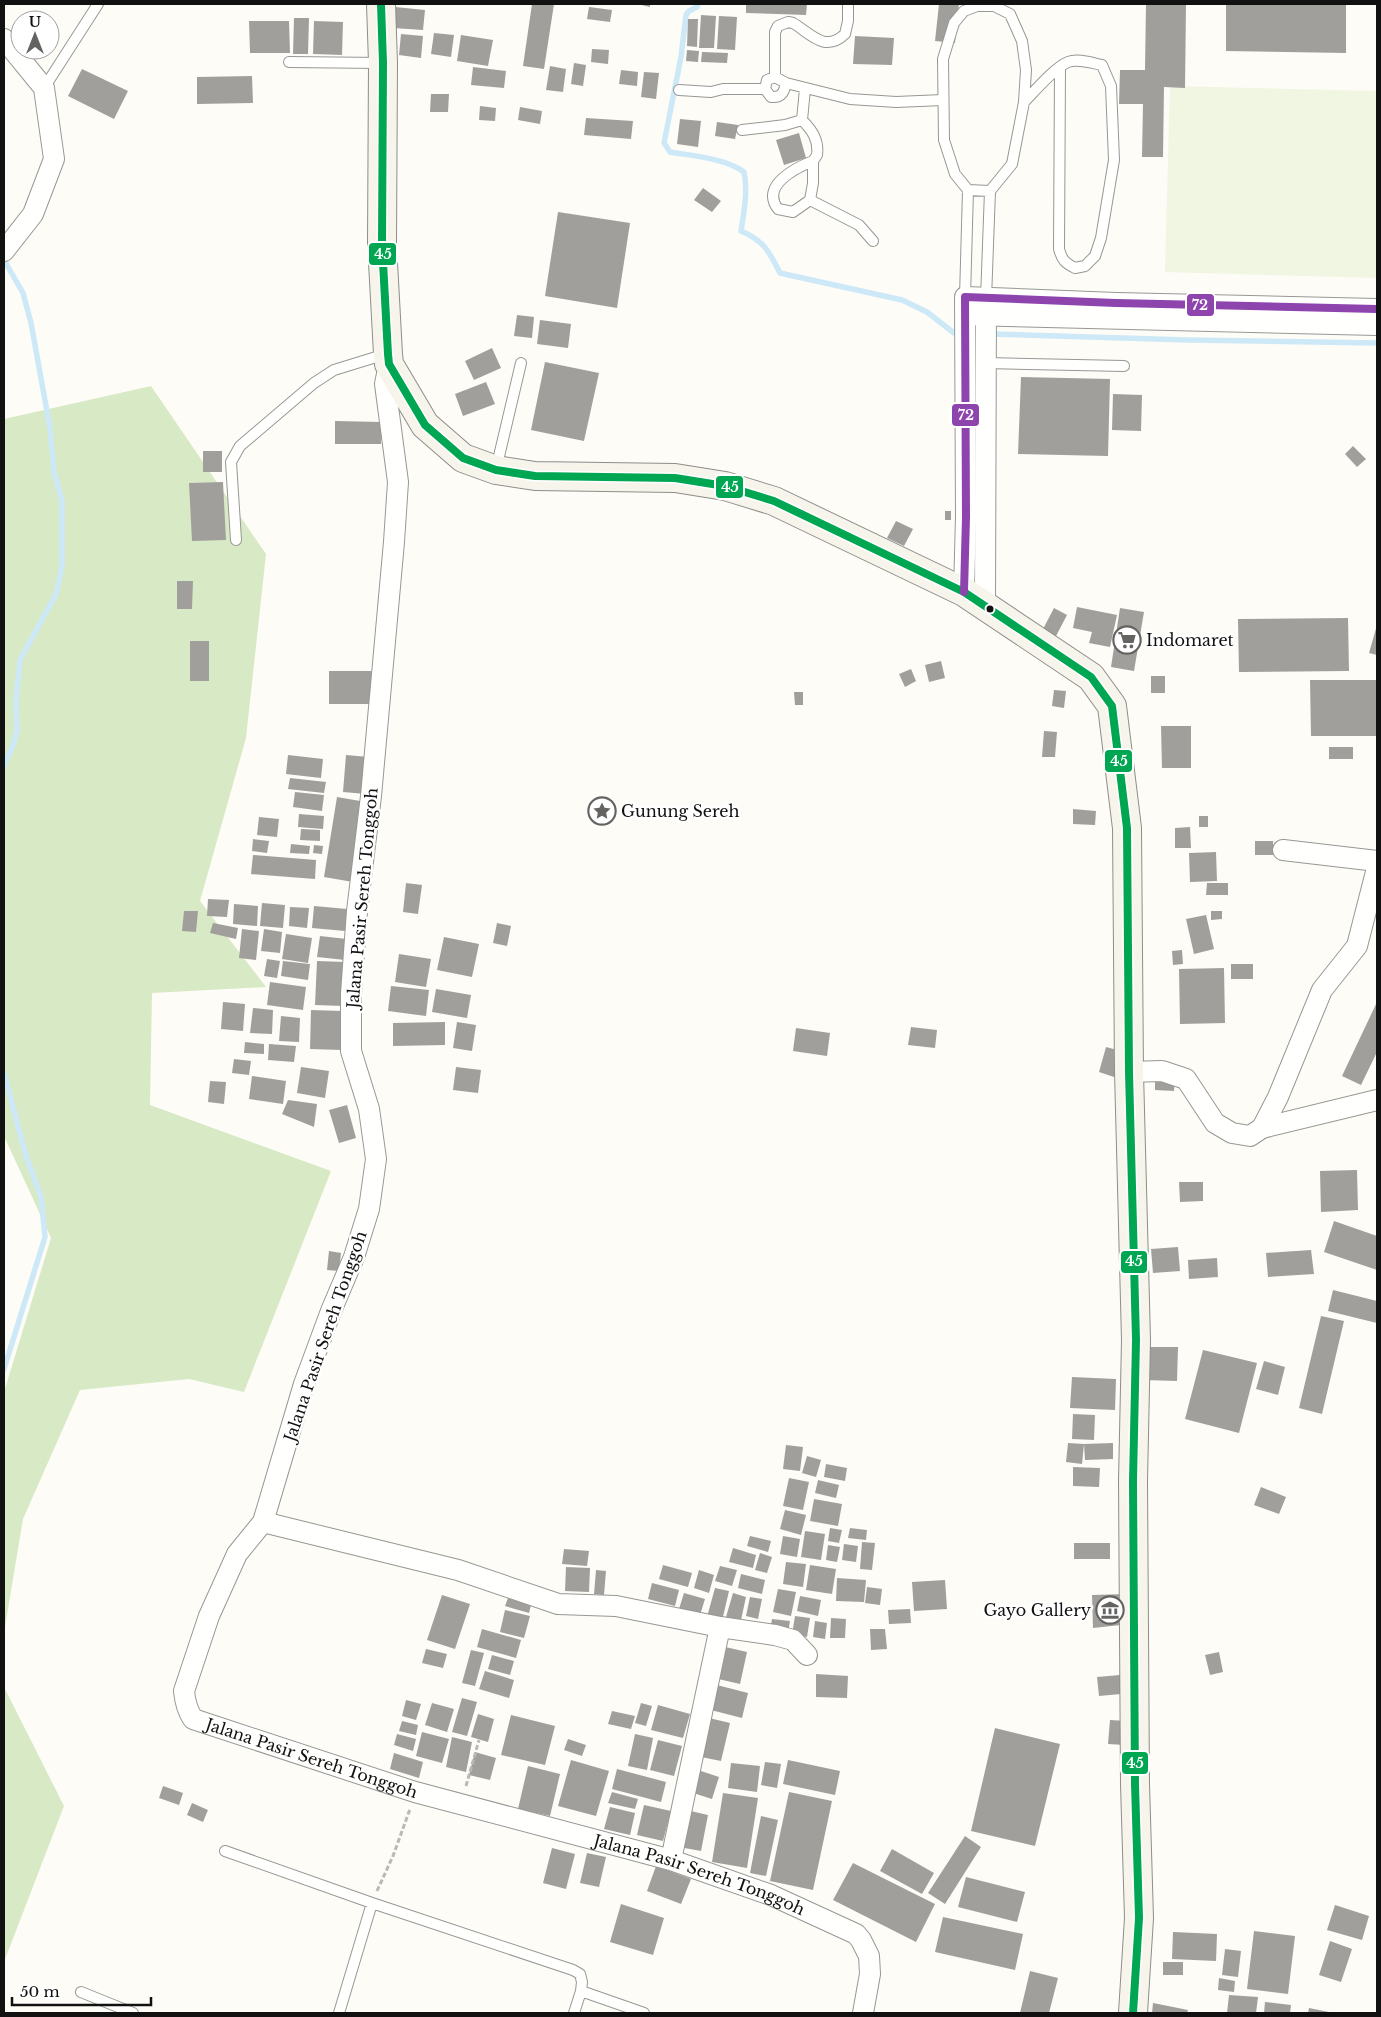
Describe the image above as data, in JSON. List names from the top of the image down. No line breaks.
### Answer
{"streets":{"street":["Jalana Pasir Sereh Tonggoh"]},"places":{"supermarket":["Indomaret"],"place":["Gunung Sereh"],"museum":["Gayo Gallery"]},"lines":["transit line 45","transit line 72"],"scale_bar":"50 m","north":"top"}
